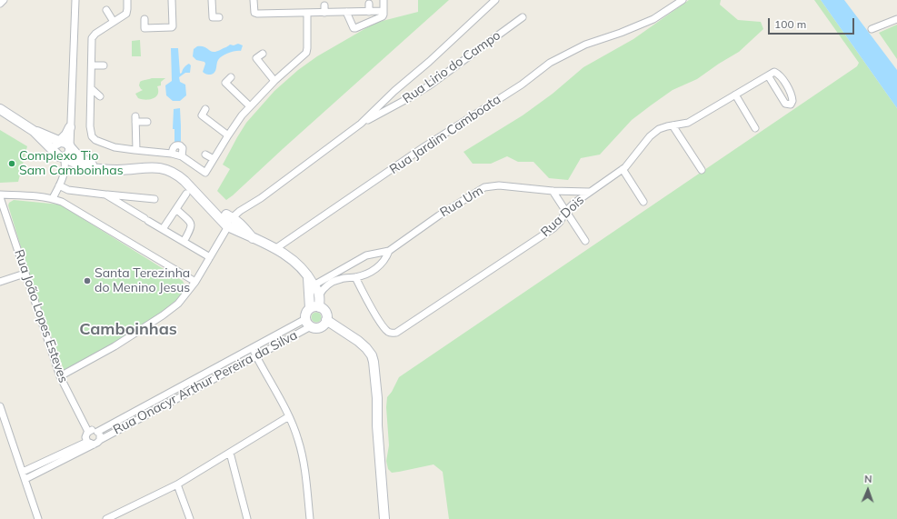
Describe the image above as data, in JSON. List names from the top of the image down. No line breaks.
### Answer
{"streets":{"street":["Rua Lirio do Campo","Rua Jardim Camboata","Rua Um","Rua Dois","Rua João Lopes Esteves","Rua Onacyr Arthur Pereira da Silva"]},"crossings":[["Rua Um","Rua Dois"],["Rua João Lopes Esteves","Rua Onacyr Arthur Pereira da Silva"]],"districts":["Camboinhas"],"places":["Complexo Tio Sam Camboinhas","Santa Terezinha do Menino Jesus"],"scale_bar":"100 m","north":"top"}
